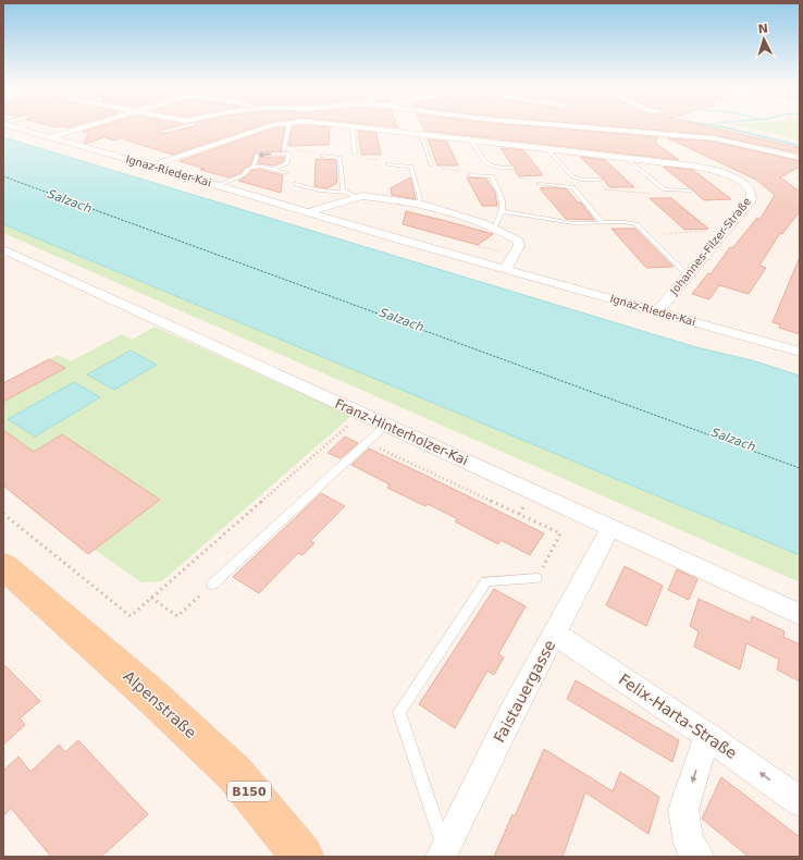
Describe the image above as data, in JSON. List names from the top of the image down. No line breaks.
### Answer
{"streets":{"main road":["Alpenstraße","B150"],"street":["Ignaz-Rieder-Kai","Johannes-Filzer-Straße","Franz-Hinterholzer-Kai","Faistauergasse","Felix-Harta-Straße"]},"crossings":[["Ignaz-Rieder-Kai","Johannes-Filzer-Straße"],["Franz-Hinterholzer-Kai","Faistauergasse"],["Faistauergasse","Felix-Harta-Straße"]],"one_way":["Felix-Harta-Straße"],"water":["Salzach"],"north":"top"}
